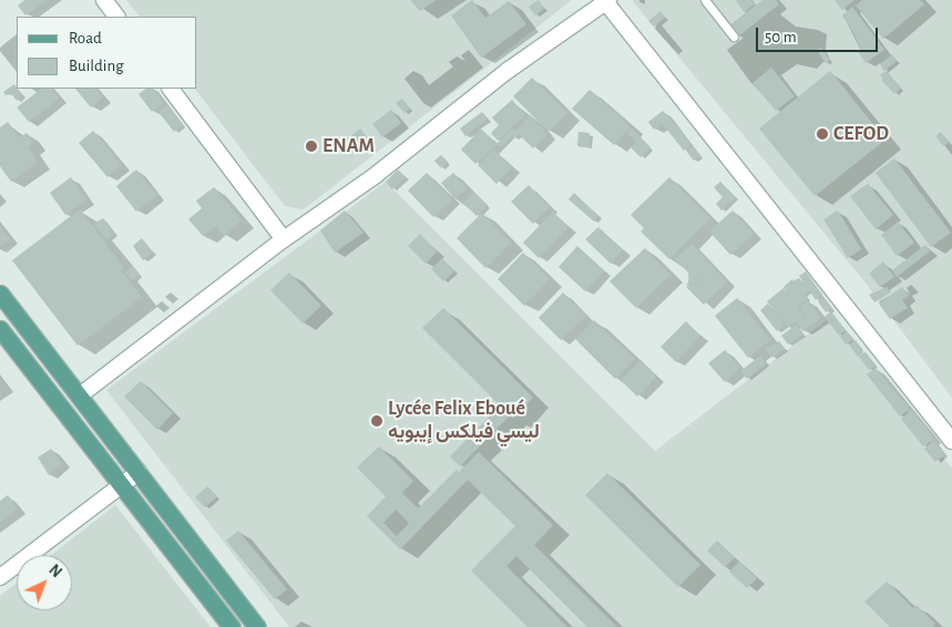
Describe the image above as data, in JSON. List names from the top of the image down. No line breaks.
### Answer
{"places":["CEFOD","ENAM","Lycée Felix Eboué ليسي فيلكس إيبويه"],"legend":["Road","Building"],"scale_bar":"50 m","north":"top right"}
